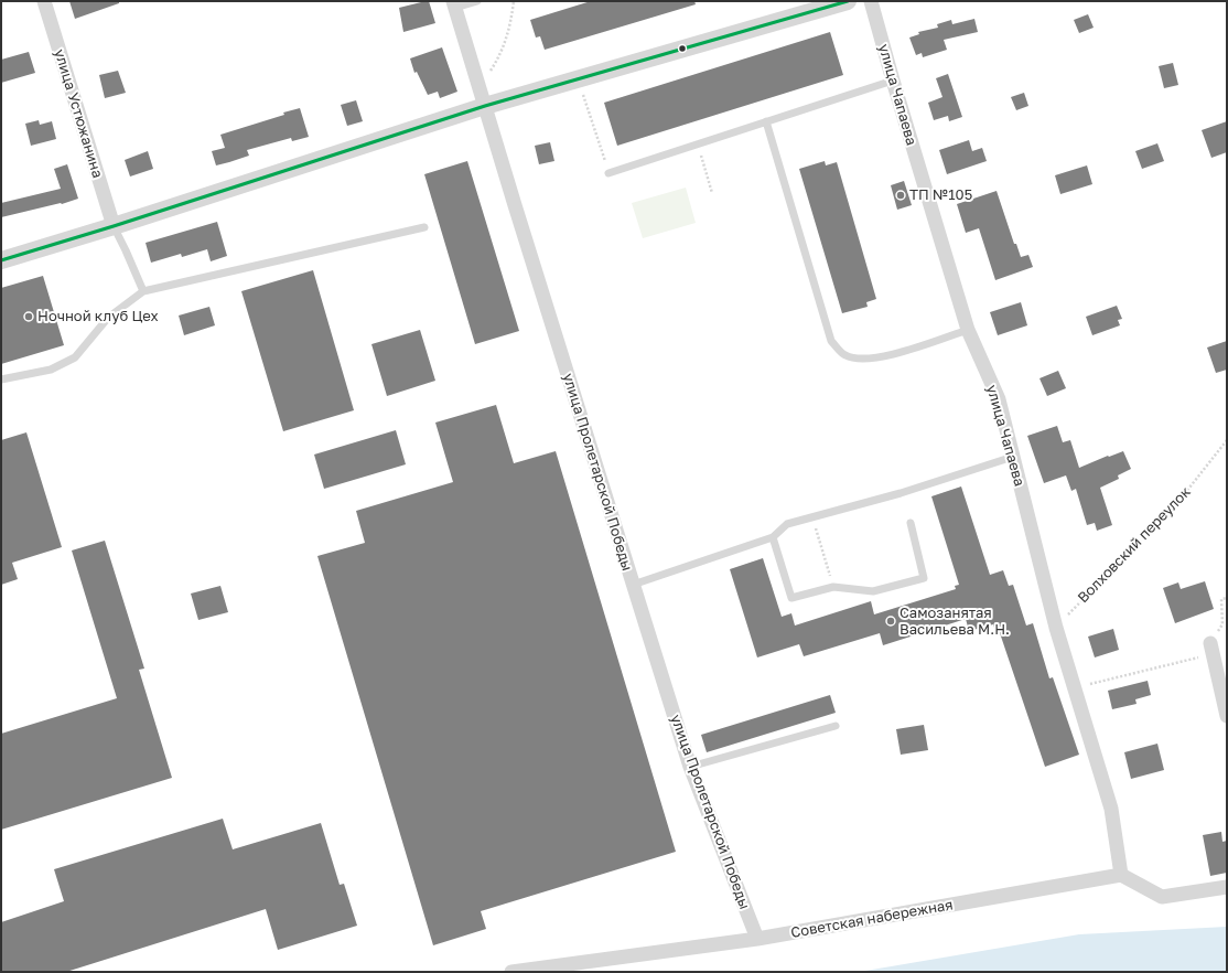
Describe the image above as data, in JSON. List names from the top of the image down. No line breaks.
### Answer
{"streets":{"street":["улица Чапаева","улица Устюжанина","улица Пролетарской Победы","Советская набережная"],"path":["Волховский переулок"]},"crossings":[["улица Чапаева","Волховский переулок"],["улица Чапаева","Советская набережная"],["улица Пролетарской Победы","Советская набережная"]],"places":["ТП №105","Ночной клуб Цех","Самозанятая Васильева М.Н."]}
